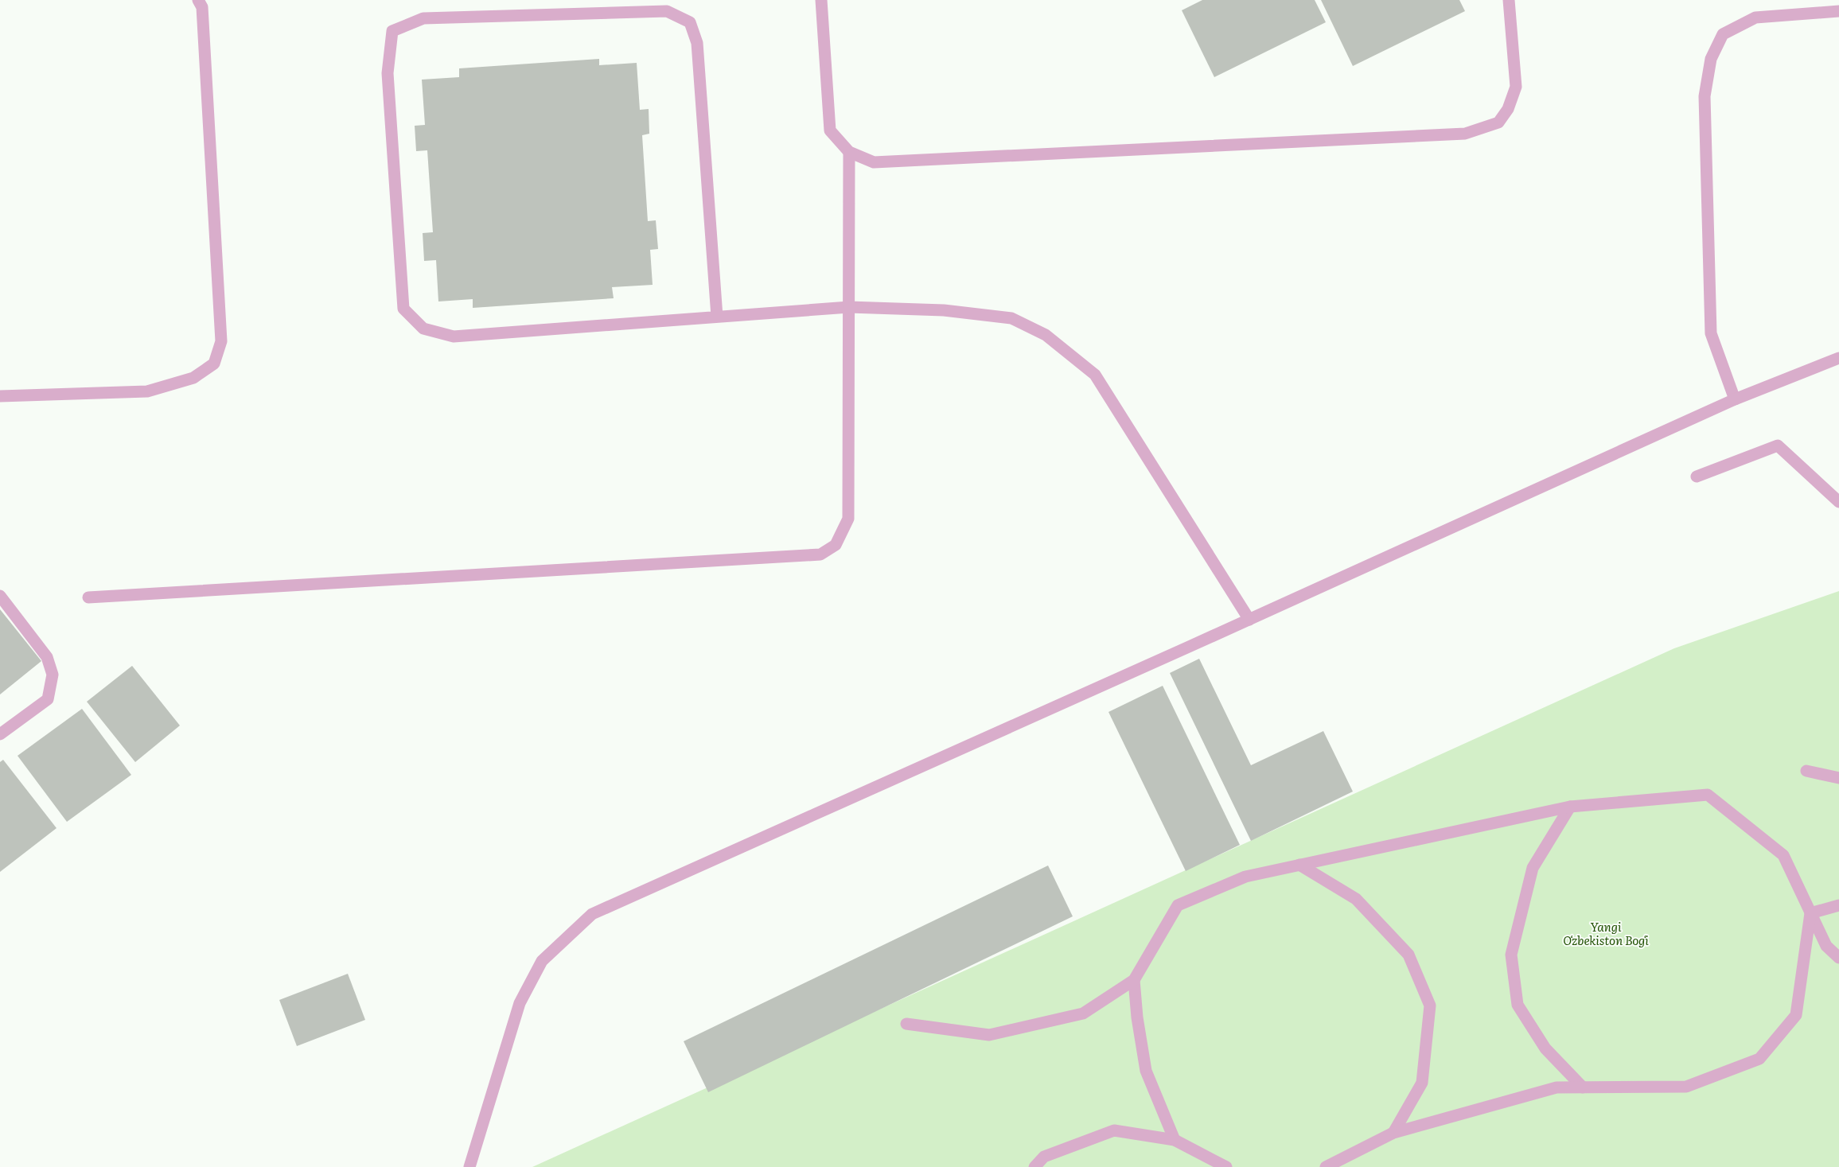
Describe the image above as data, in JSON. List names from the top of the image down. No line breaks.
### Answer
{"parks":["Yangi Oʻzbekiston Bogʻi"]}
